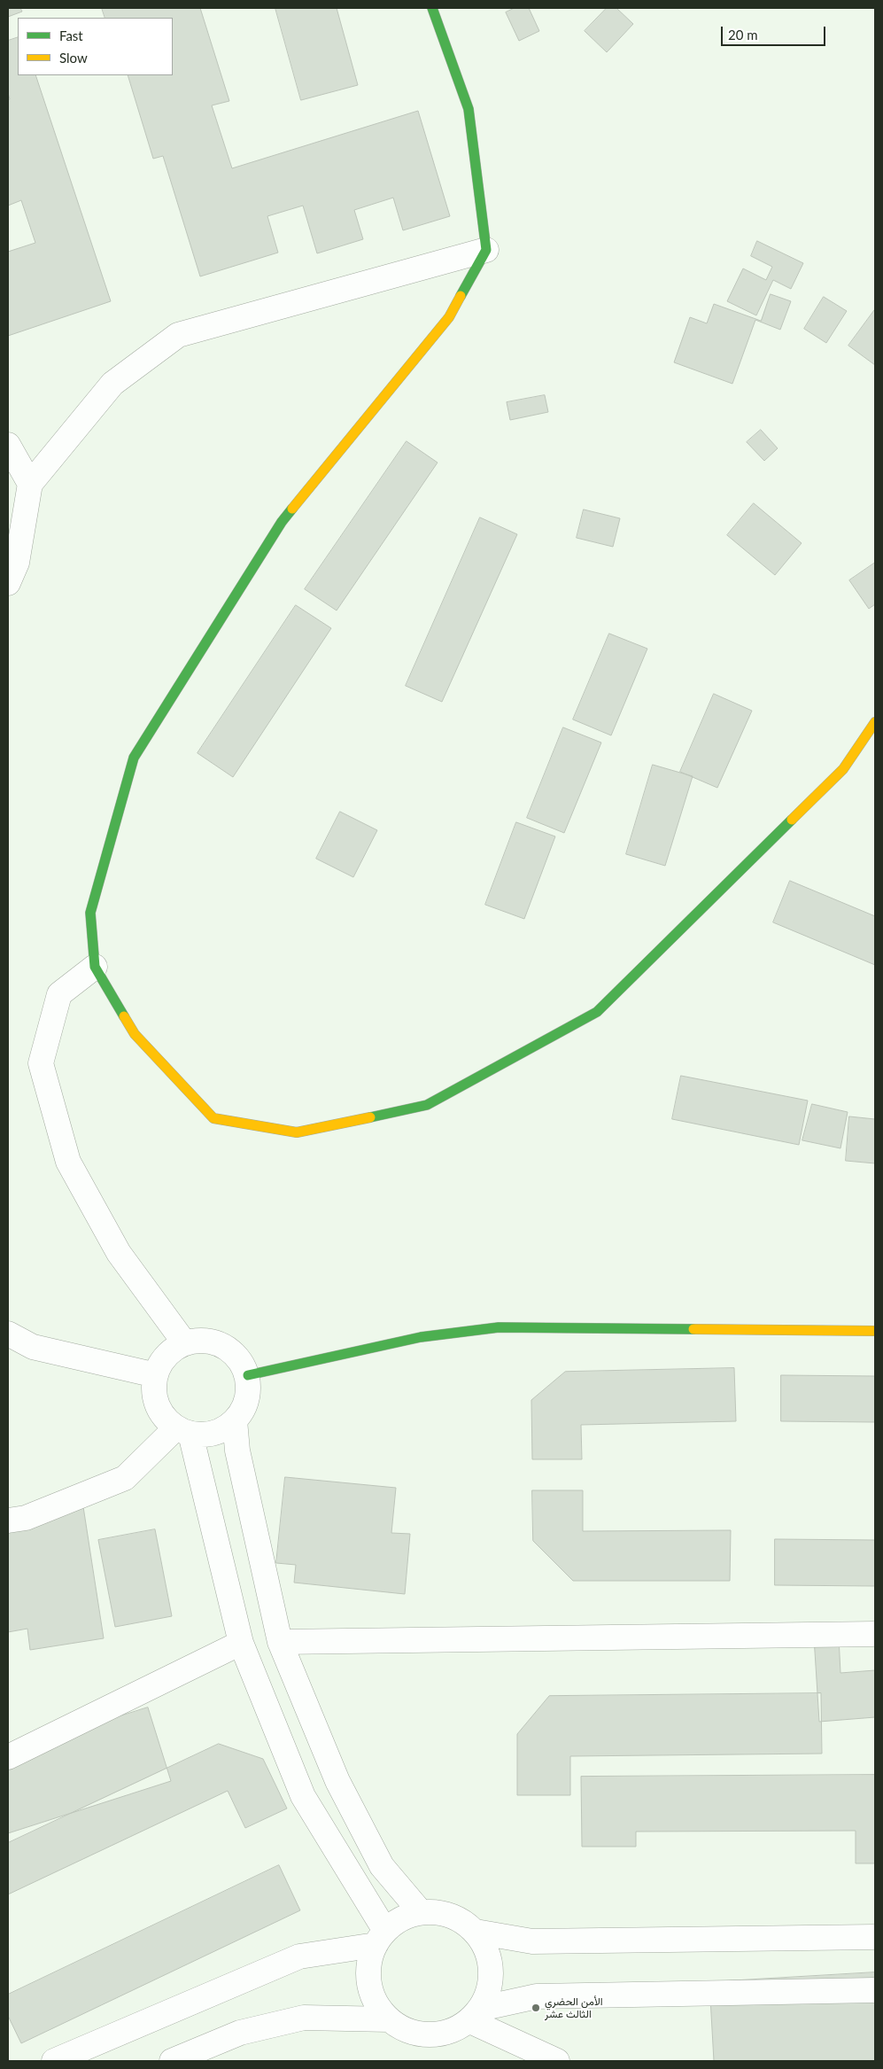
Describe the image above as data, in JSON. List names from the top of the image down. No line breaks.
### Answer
{"places":["الأمن الحضري الثالث عشر"],"legend":["Fast","Slow"],"scale_bar":"20 m"}
